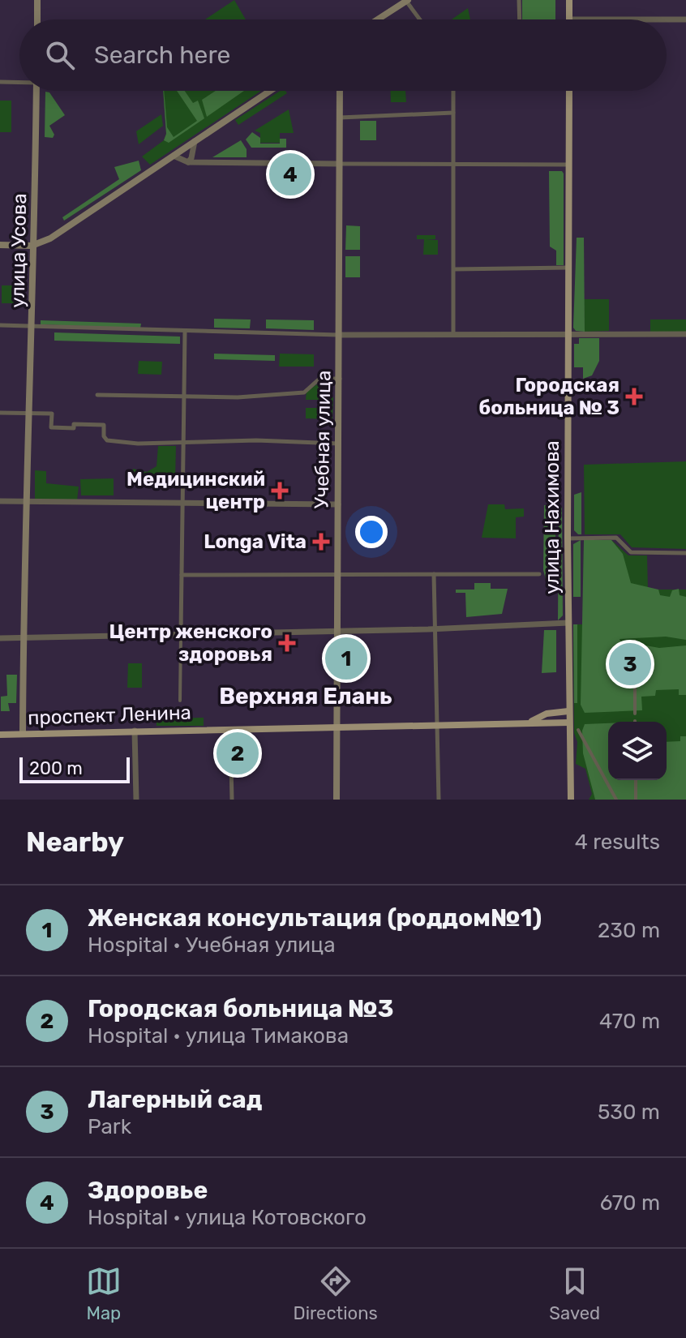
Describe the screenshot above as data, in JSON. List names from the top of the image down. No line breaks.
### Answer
{"streets":{"main road":["улица Усова","Учебная улица","улица Нахимова","проспект Ленина"]},"crossings":[["улица Усова","проспект Ленина"],["Учебная улица","проспект Ленина"],["улица Нахимова","проспект Ленина"]],"districts":["Верхняя Елань"],"places":{"health":["Городская больница № 3","Медицинский центр","Longa Vita","Центр женского здоровья"]},"scale_bar":"200 m","page":{"search":"Search here","pins":["4","1","3","2"],"scale":"200 m","heading":["Nearby","4 results"],"list":[{"mark":"1","name":"Женская консультация (роддом№1)","note":"Hospital · Учебная улица","value":"230 m"},{"mark":"2","name":"Городская больница №3","note":"Hospital · улица Тимакова","value":"470 m"},{"mark":"3","name":"Лагерный сад","note":"Park","value":"530 m"},{"mark":"4","name":"Здоровье","note":"Hospital · улица Котовского","value":"670 m"}],"nav":["Map","Directions","Saved"]}}
